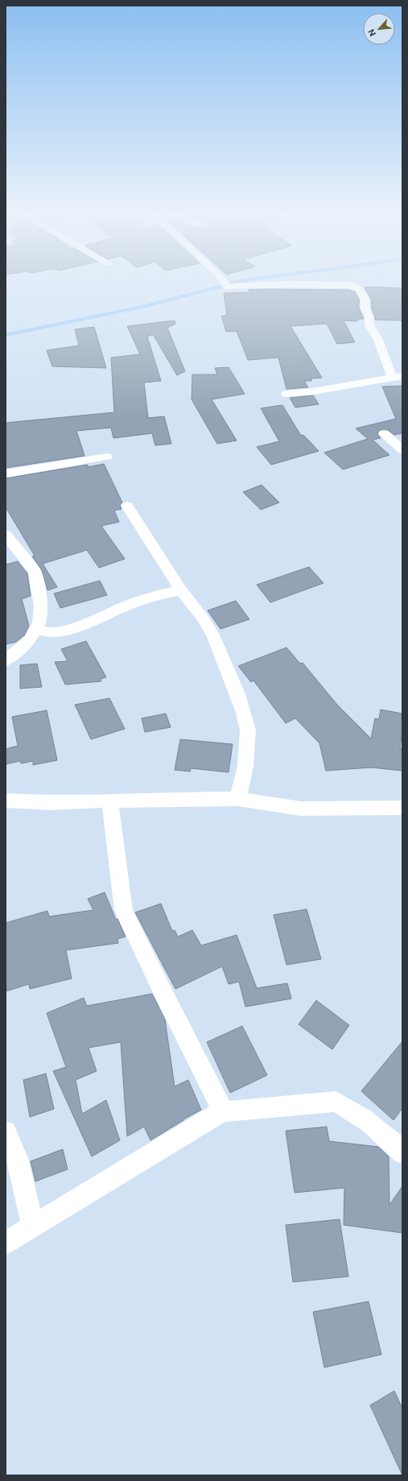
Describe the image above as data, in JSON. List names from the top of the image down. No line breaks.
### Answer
{"north":"bottom left"}
